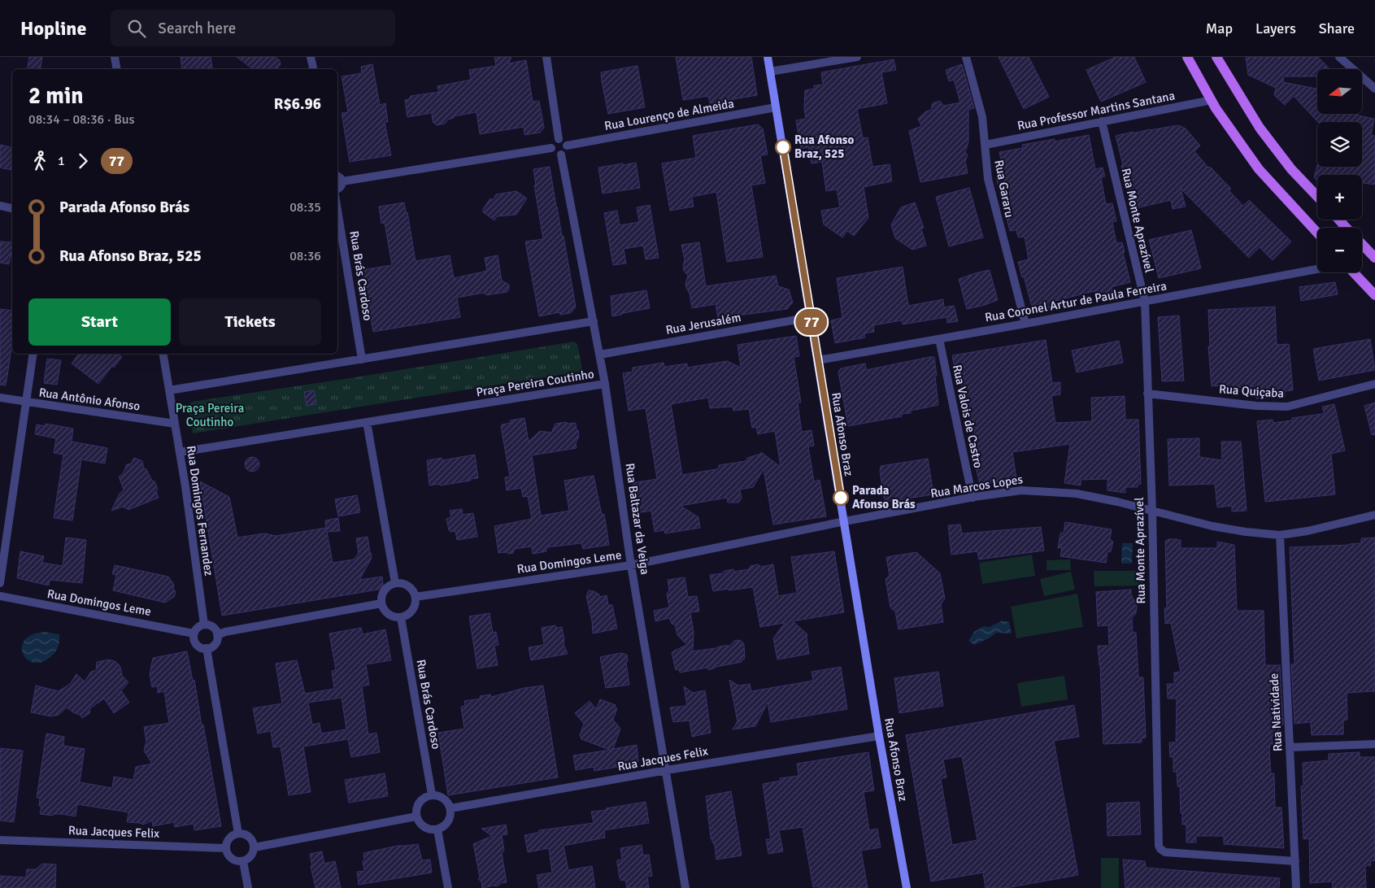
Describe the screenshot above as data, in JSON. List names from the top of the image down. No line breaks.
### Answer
{"streets":{"street":["Rua Professor Martins Santana","Rua Lourenço de Almeida","Rua Gararu","Rua Monte Aprazível","Rua Brás Cardoso","Rua Coronel Artur de Paula Ferreira","Rua Jerusalém","Praça Pereira Coutinho","Rua Quiçaba","Rua Antônio Afonso","Rua Valois de Castro","Rua Afonso Braz","Rua Marcos Lopes","Rua Domingos Fernandez","Rua Baltazar da Veiga","Rua Domingos Leme","Rua Natividade","Rua Jacques Felix"]},"crossings":[["Rua Professor Martins Santana","Rua Gararu"],["Rua Professor Martins Santana","Rua Monte Aprazível"],["Rua Lourenço de Almeida","Rua Afonso Braz"],["Rua Lourenço de Almeida","Rua Baltazar da Veiga"],["Rua Gararu","Rua Coronel Artur de Paula Ferreira"],["Rua Monte Aprazível","Rua Coronel Artur de Paula Ferreira"],["Rua Monte Aprazível","Rua Quiçaba"],["Rua Monte Aprazível","Rua Marcos Lopes"],["Rua Monte Aprazível","Rua Natividade"],["Rua Brás Cardoso","Rua Domingos Leme"],["Rua Brás Cardoso","Rua Jacques Felix"],["Rua Coronel Artur de Paula Ferreira","Rua Valois de Castro"],["Rua Coronel Artur de Paula Ferreira","Rua Afonso Braz"],["Rua Jerusalém","Rua Afonso Braz"],["Rua Jerusalém","Rua Baltazar da Veiga"],["Praça Pereira Coutinho","Rua Domingos Fernandez"],["Praça Pereira Coutinho","Rua Baltazar da Veiga"],["Rua Antônio Afonso","Rua Domingos Fernandez"],["Rua Valois de Castro","Rua Marcos Lopes"],["Rua Afonso Braz","Rua Marcos Lopes"],["Rua Afonso Braz","Rua Domingos Leme"],["Rua Afonso Braz","Rua Jacques Felix"],["Rua Marcos Lopes","Rua Domingos Leme"],["Rua Marcos Lopes","Rua Natividade"],["Rua Domingos Fernandez","Rua Domingos Leme"],["Rua Baltazar da Veiga","Rua Domingos Leme"],["Rua Baltazar da Veiga","Rua Jacques Felix"]],"parks":["Praça Pereira Coutinho"],"places":["Rua Afonso Braz, 525","Parada Afonso Brás"],"lines":["bus line 77"],"north":"left","page":{"header":"Hopline","search":"Search here","nav":["Map","Layers","Share"],"on_map":"77","map_buttons":["+","−"],"heading":["2 min","08:34 – 08:36 · Bus","R$6.96"],"legs":["1","77"],"list":[{"name":"Parada Afonso Brás","value":"08:35"},{"name":"Rua Afonso Braz, 525","value":"08:36"}],"buttons":["Start","Tickets"]}}
